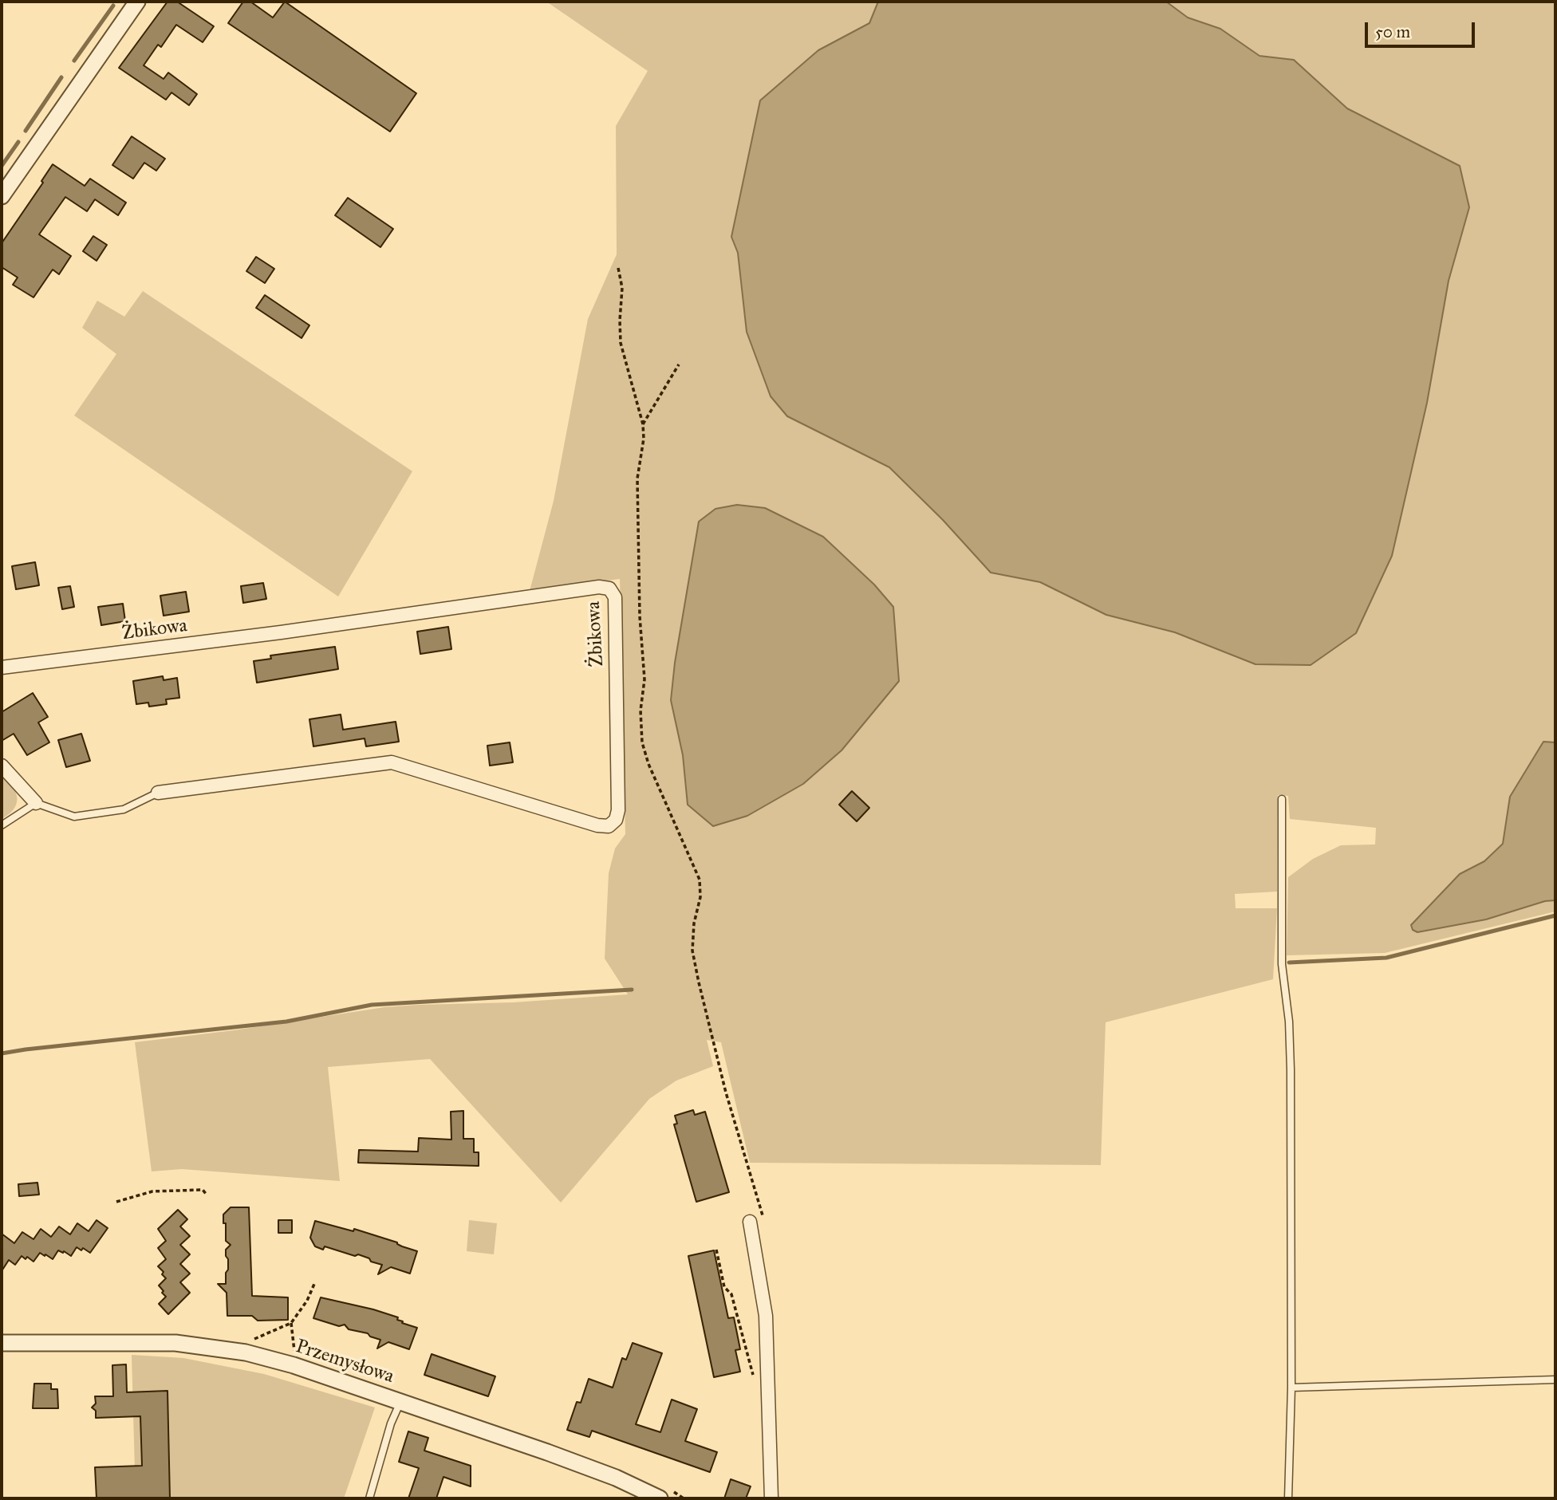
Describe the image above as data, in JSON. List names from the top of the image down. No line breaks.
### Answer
{"streets":{"street":["Żbikowa","Przemysłowa"]},"scale_bar":"50 m"}
